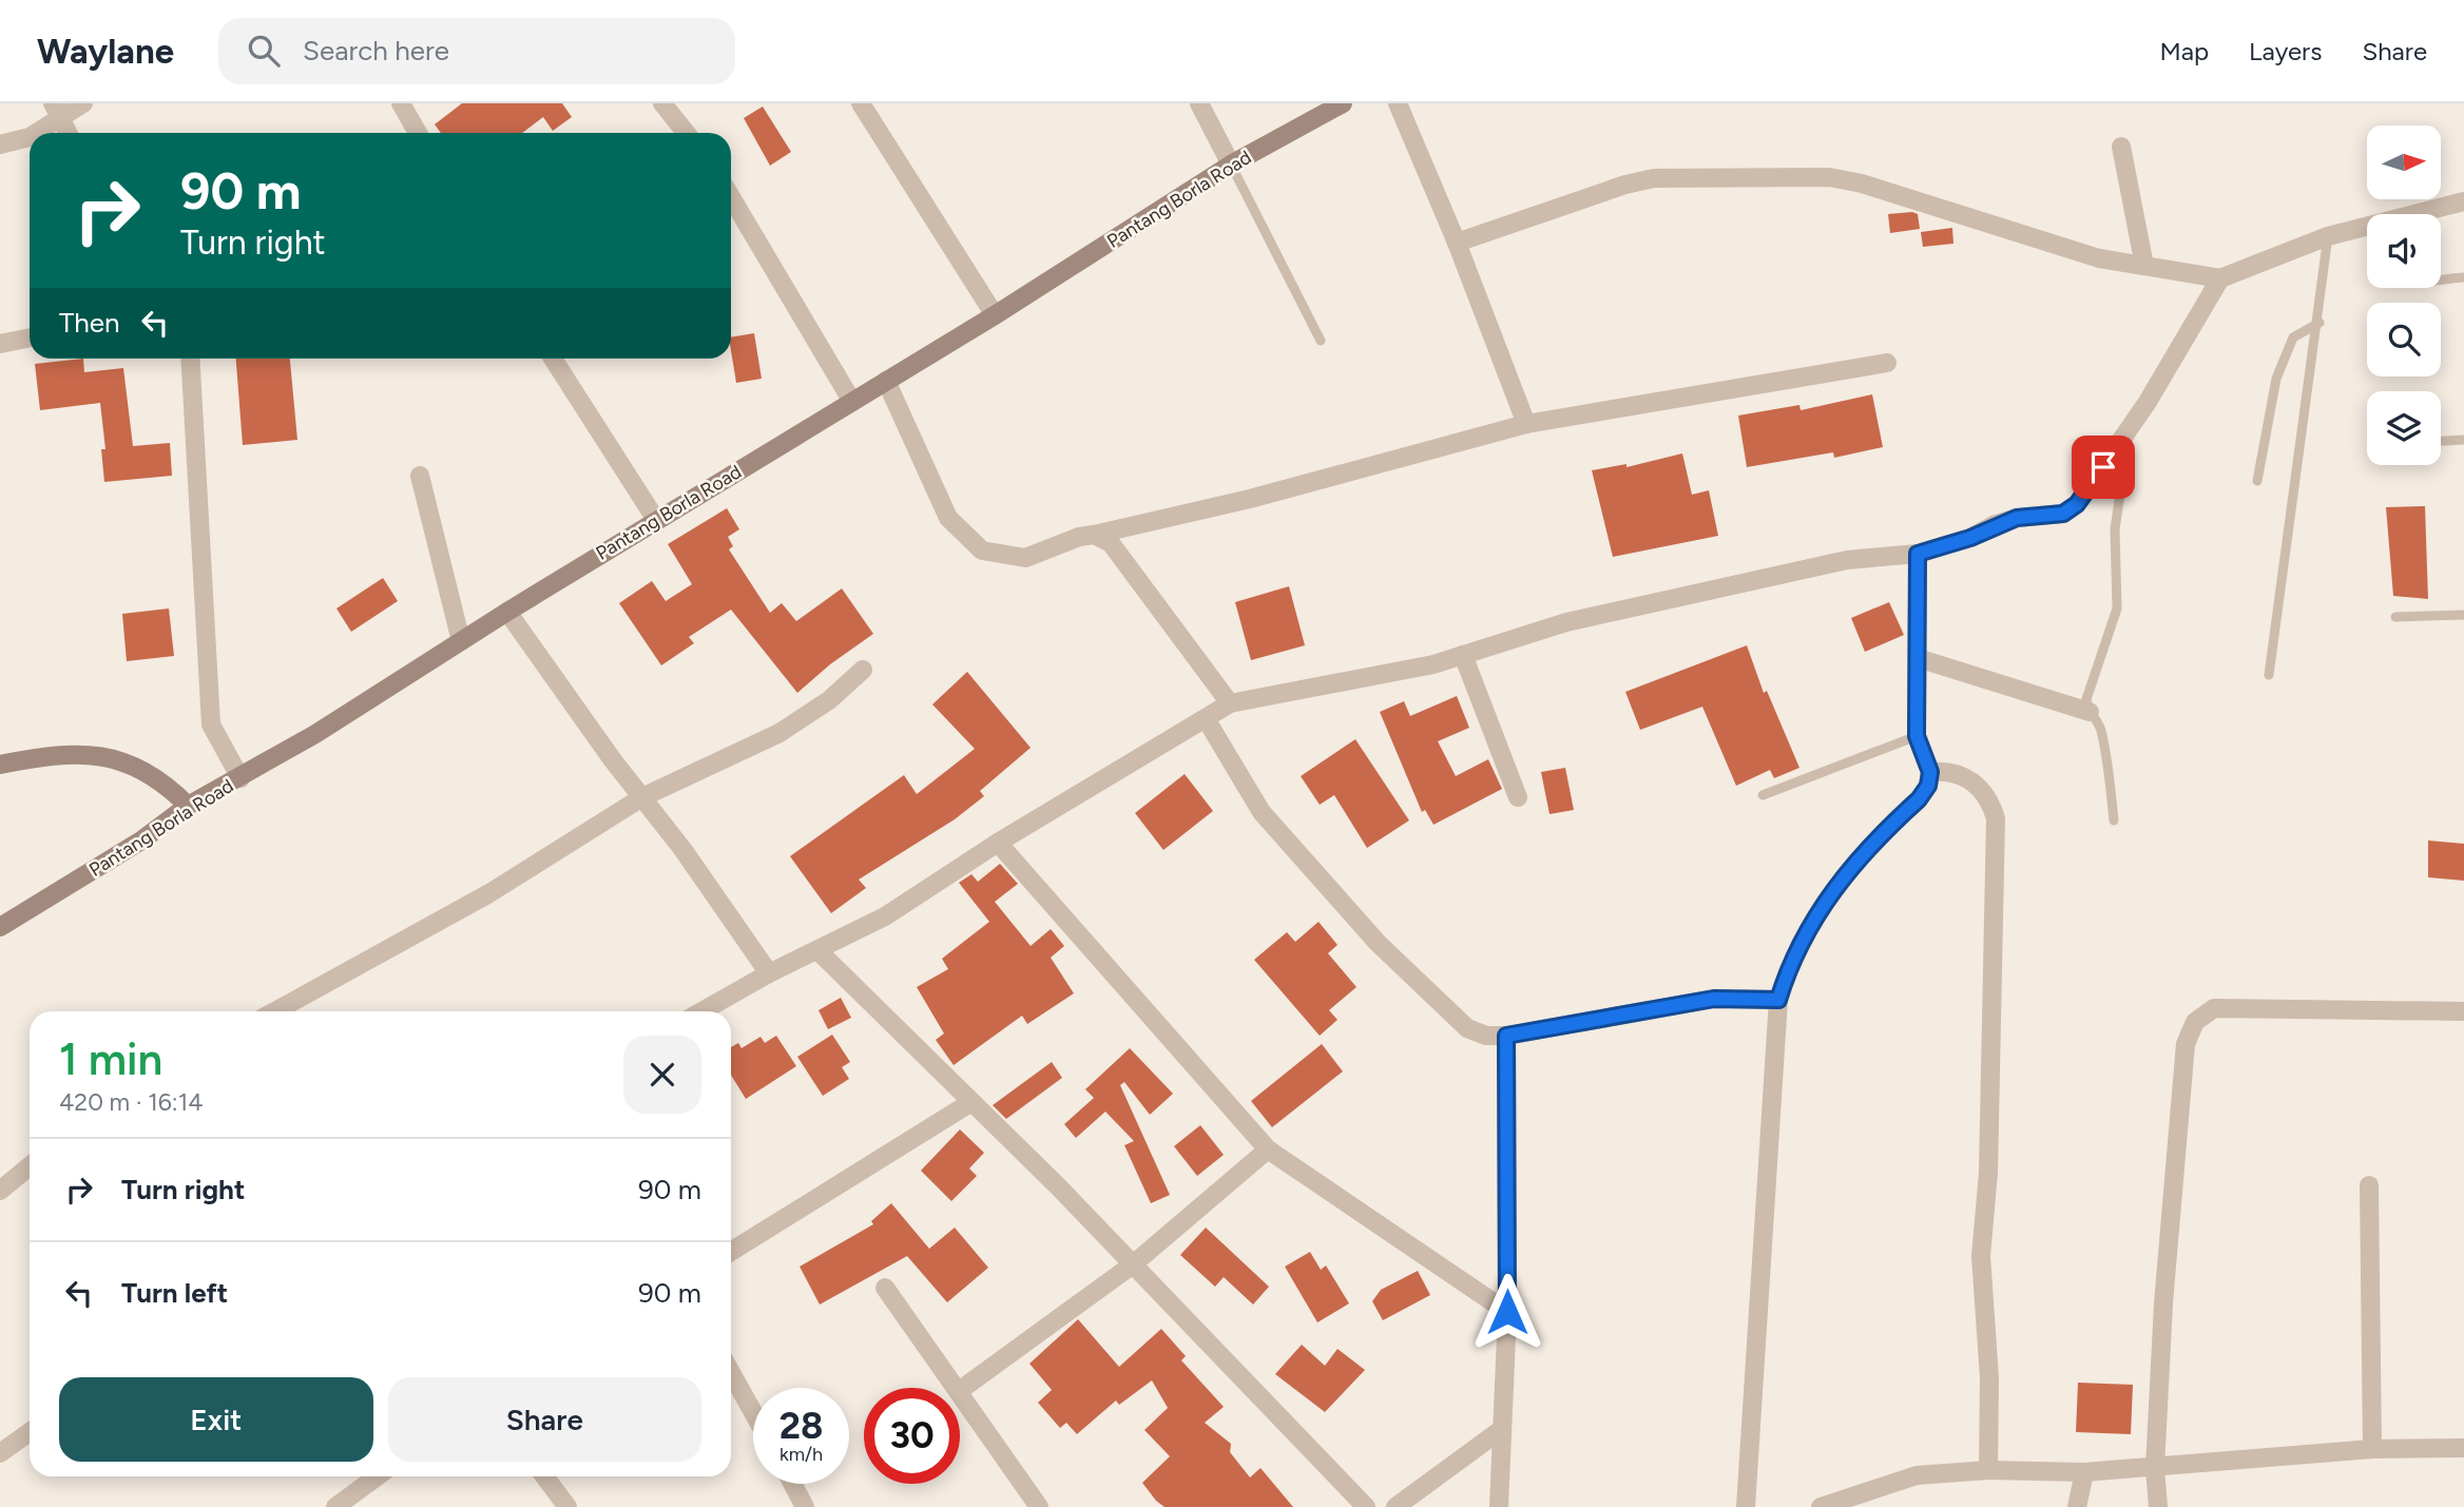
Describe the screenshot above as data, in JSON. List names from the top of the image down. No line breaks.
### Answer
{"streets":{"street":["Pantang Borla Road"]},"north":"right","page":{"header":"Waylane","search":"Search here","nav":["Map","Layers","Share"],"turn":["90 m","Turn right"],"then":"Then","heading":["1 min","420 m · 16:14"],"list":[{"name":"Turn right","value":"90 m"},{"name":"Turn left","value":"90 m"}],"buttons":["Exit","Share"],"speed":"28 km/h","limit":"30"}}
